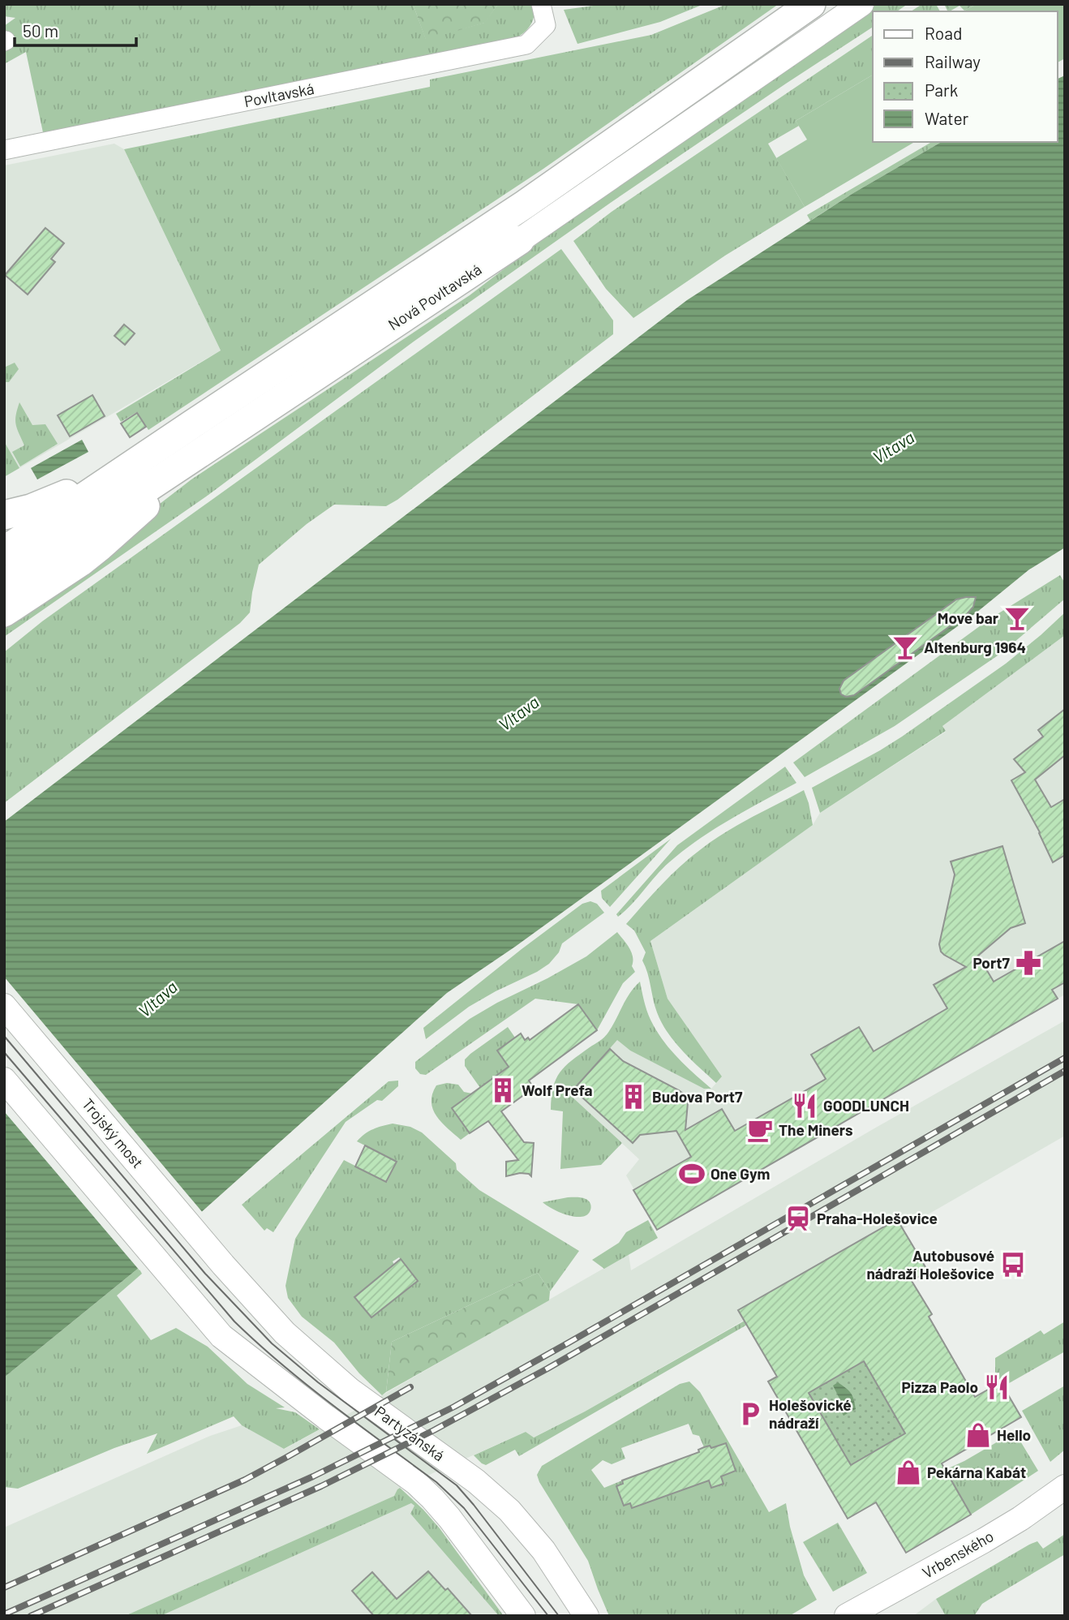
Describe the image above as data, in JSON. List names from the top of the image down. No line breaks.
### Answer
{"streets":{"highway":["Nová Povltavská"],"main road":["Trojský most","Partyzánská","Vrbenského"],"street":["Povltavská"]},"crossings":[["Trojský most","Partyzánská"]],"water":["Vltava"],"places":{"bar":["Move bar","Altenburg 1964"],"pharmacy":["Port7"],"building":["Wolf Prefa","Budova Port7"],"restaurant":["GOODLUNCH","Pizza Paolo"],"cafe":["The Miners"],"sports":["One Gym"],"station":["Praha-Holešovice"],"bus stop":["Autobusové nádraží Holešovice"],"parking":["Holešovické nádraží"],"shop":["Hello","Pekárna Kabát"]},"legend":["Road","Railway","Park","Water"],"scale_bar":"50 m"}
